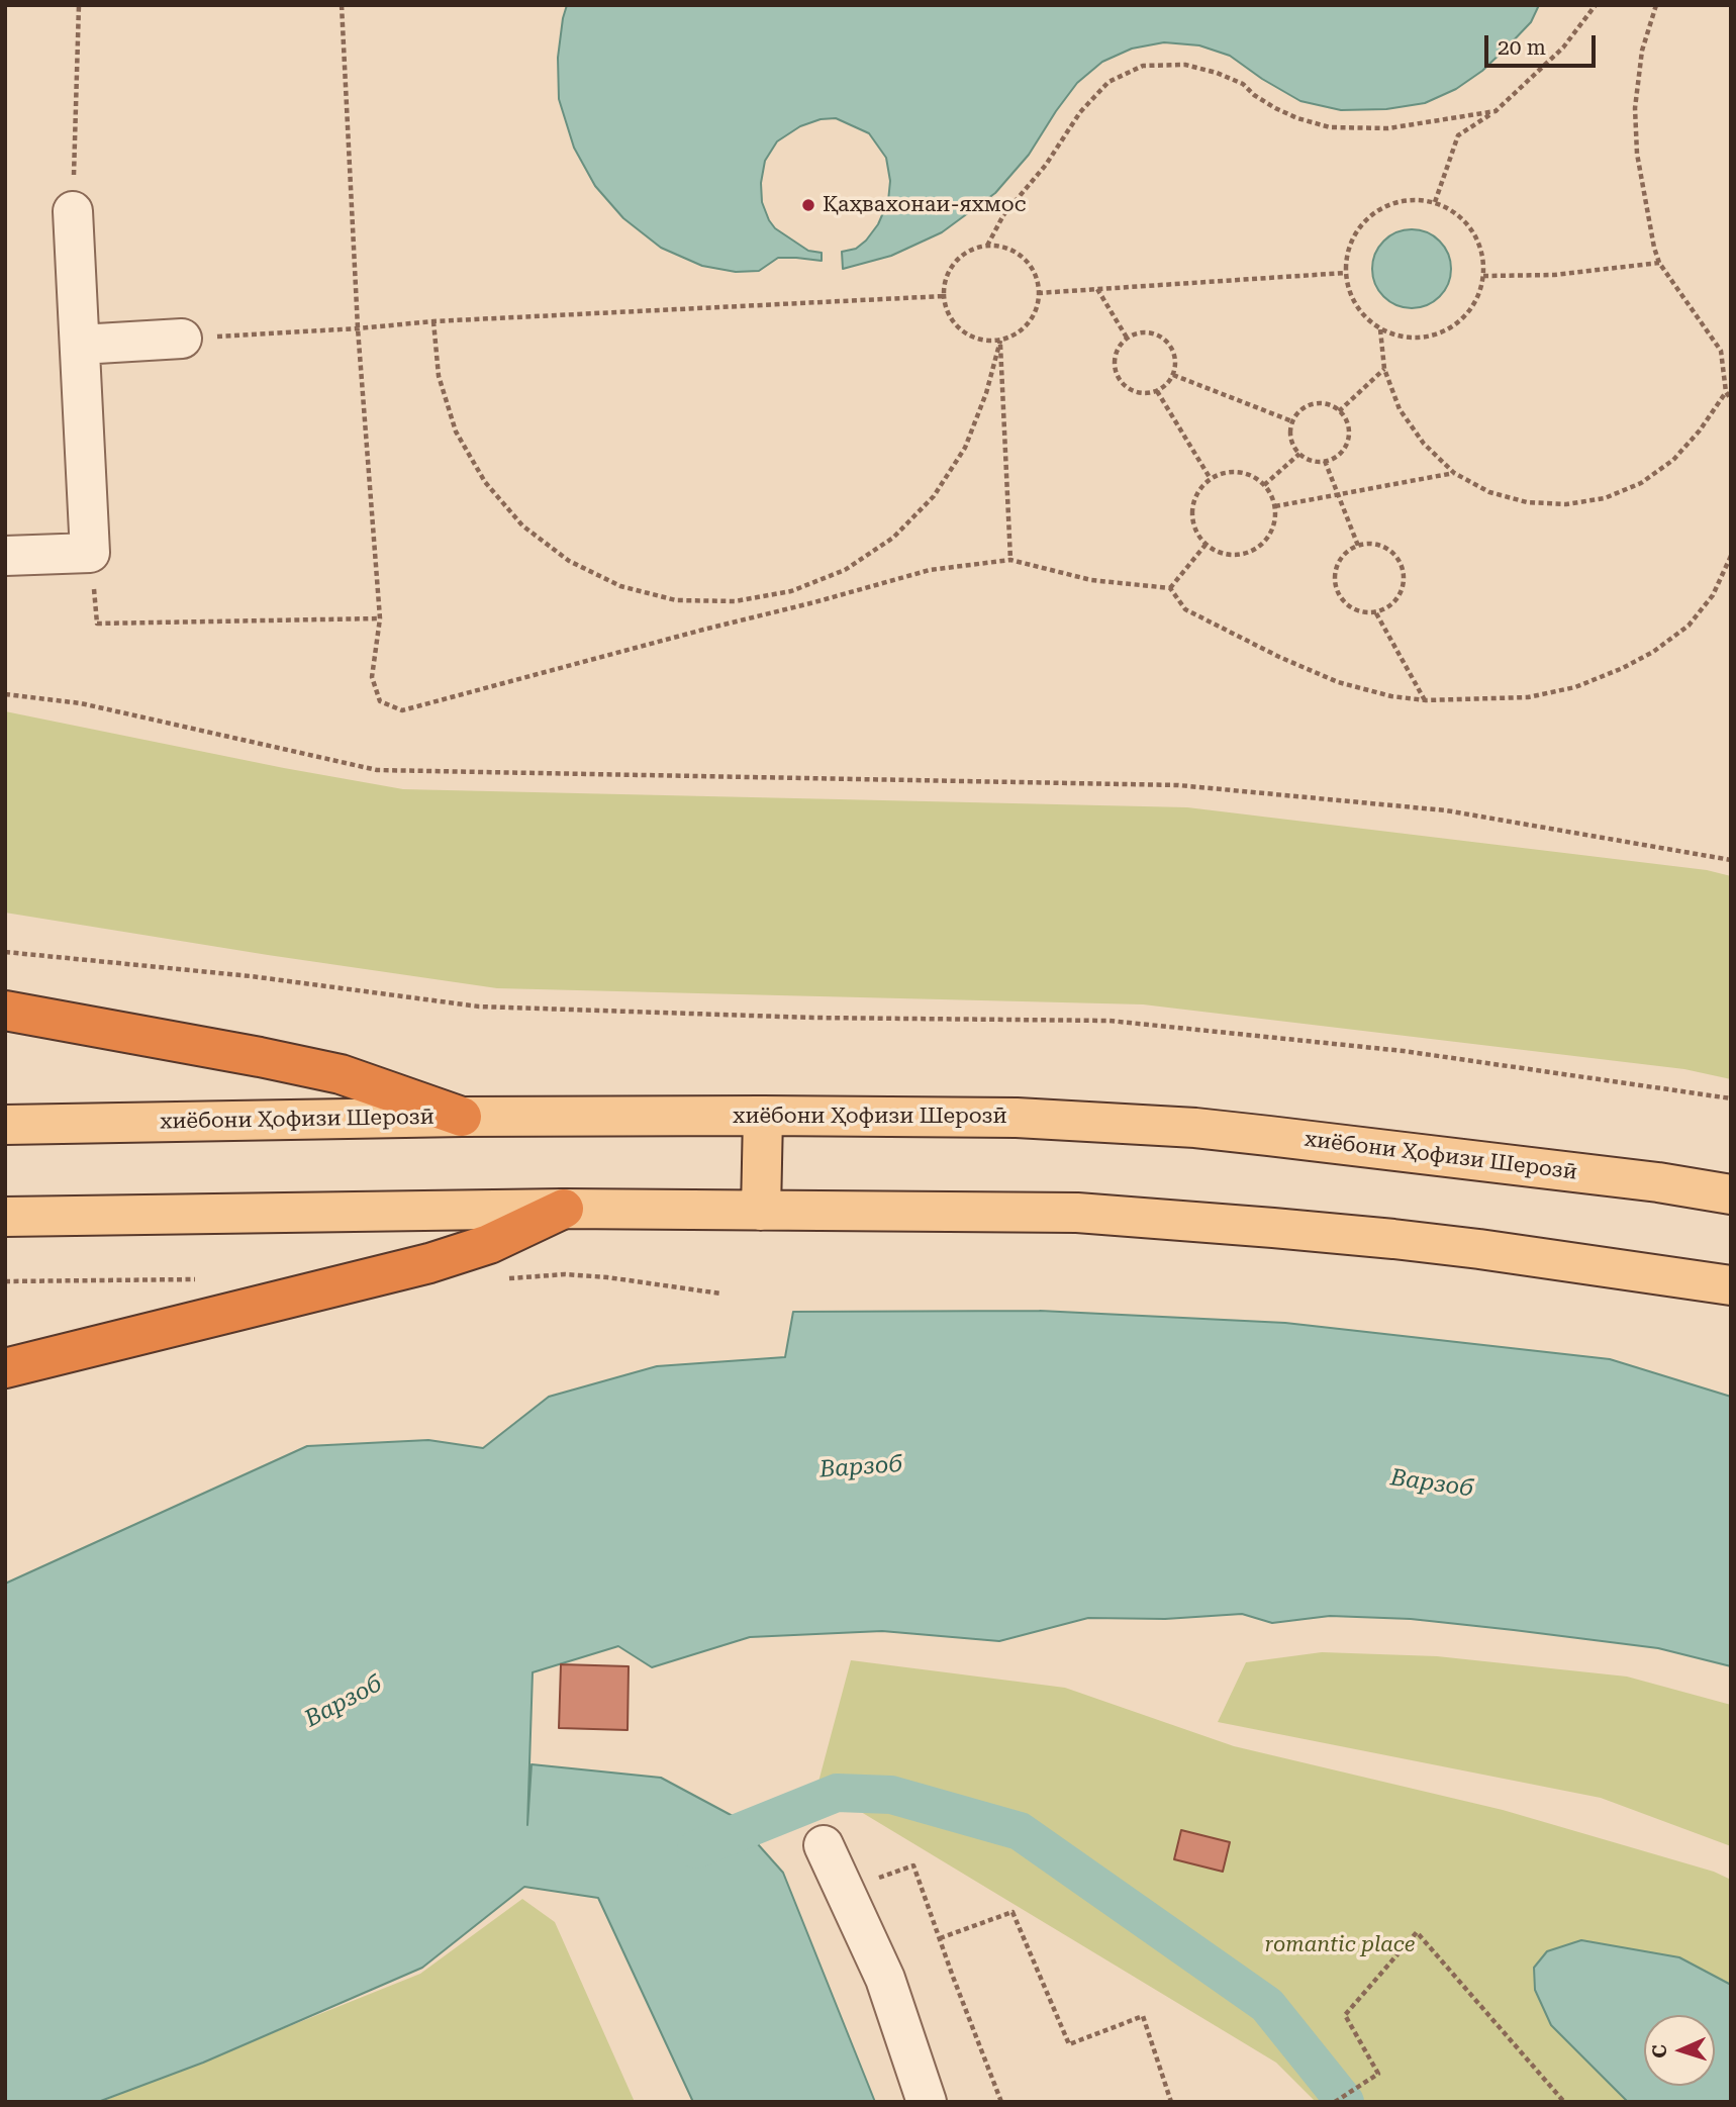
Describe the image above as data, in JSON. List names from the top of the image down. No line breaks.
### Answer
{"streets":{"main road":["хиёбони Ҳофизи Шерозӣ"]},"water":["Варзоб"],"parks":["romantic place"],"places":["Қаҳвахонаи-яхмос"],"scale_bar":"20 m","north":"left"}
